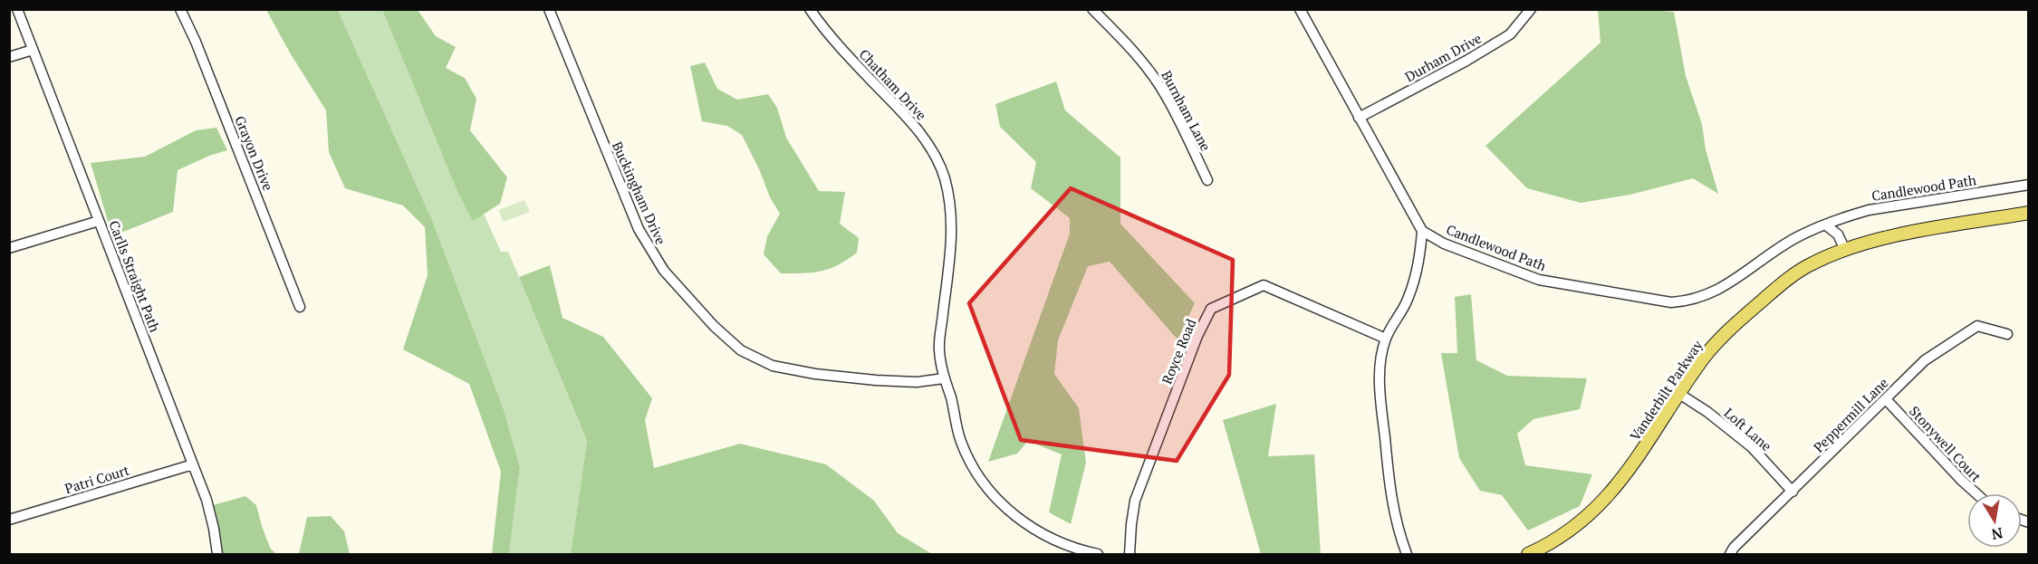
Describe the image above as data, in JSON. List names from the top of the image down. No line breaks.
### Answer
{"streets":{"main road":["Vanderbilt Parkway"],"street":["Durham Drive","Chatham Drive","Burnham Lane","Grayon Drive","Candlewood Path","Buckingham Drive","Carlls Straight Path","Royce Road","Peppermill Lane","Loft Lane","Stonywell Court","Patri Court"]},"crossings":[["Chatham Drive","Buckingham Drive"],["Carlls Straight Path","Patri Court"],["Vanderbilt Parkway","Loft Lane"],["Peppermill Lane","Loft Lane"],["Peppermill Lane","Stonywell Court"]],"north":"bottom"}
